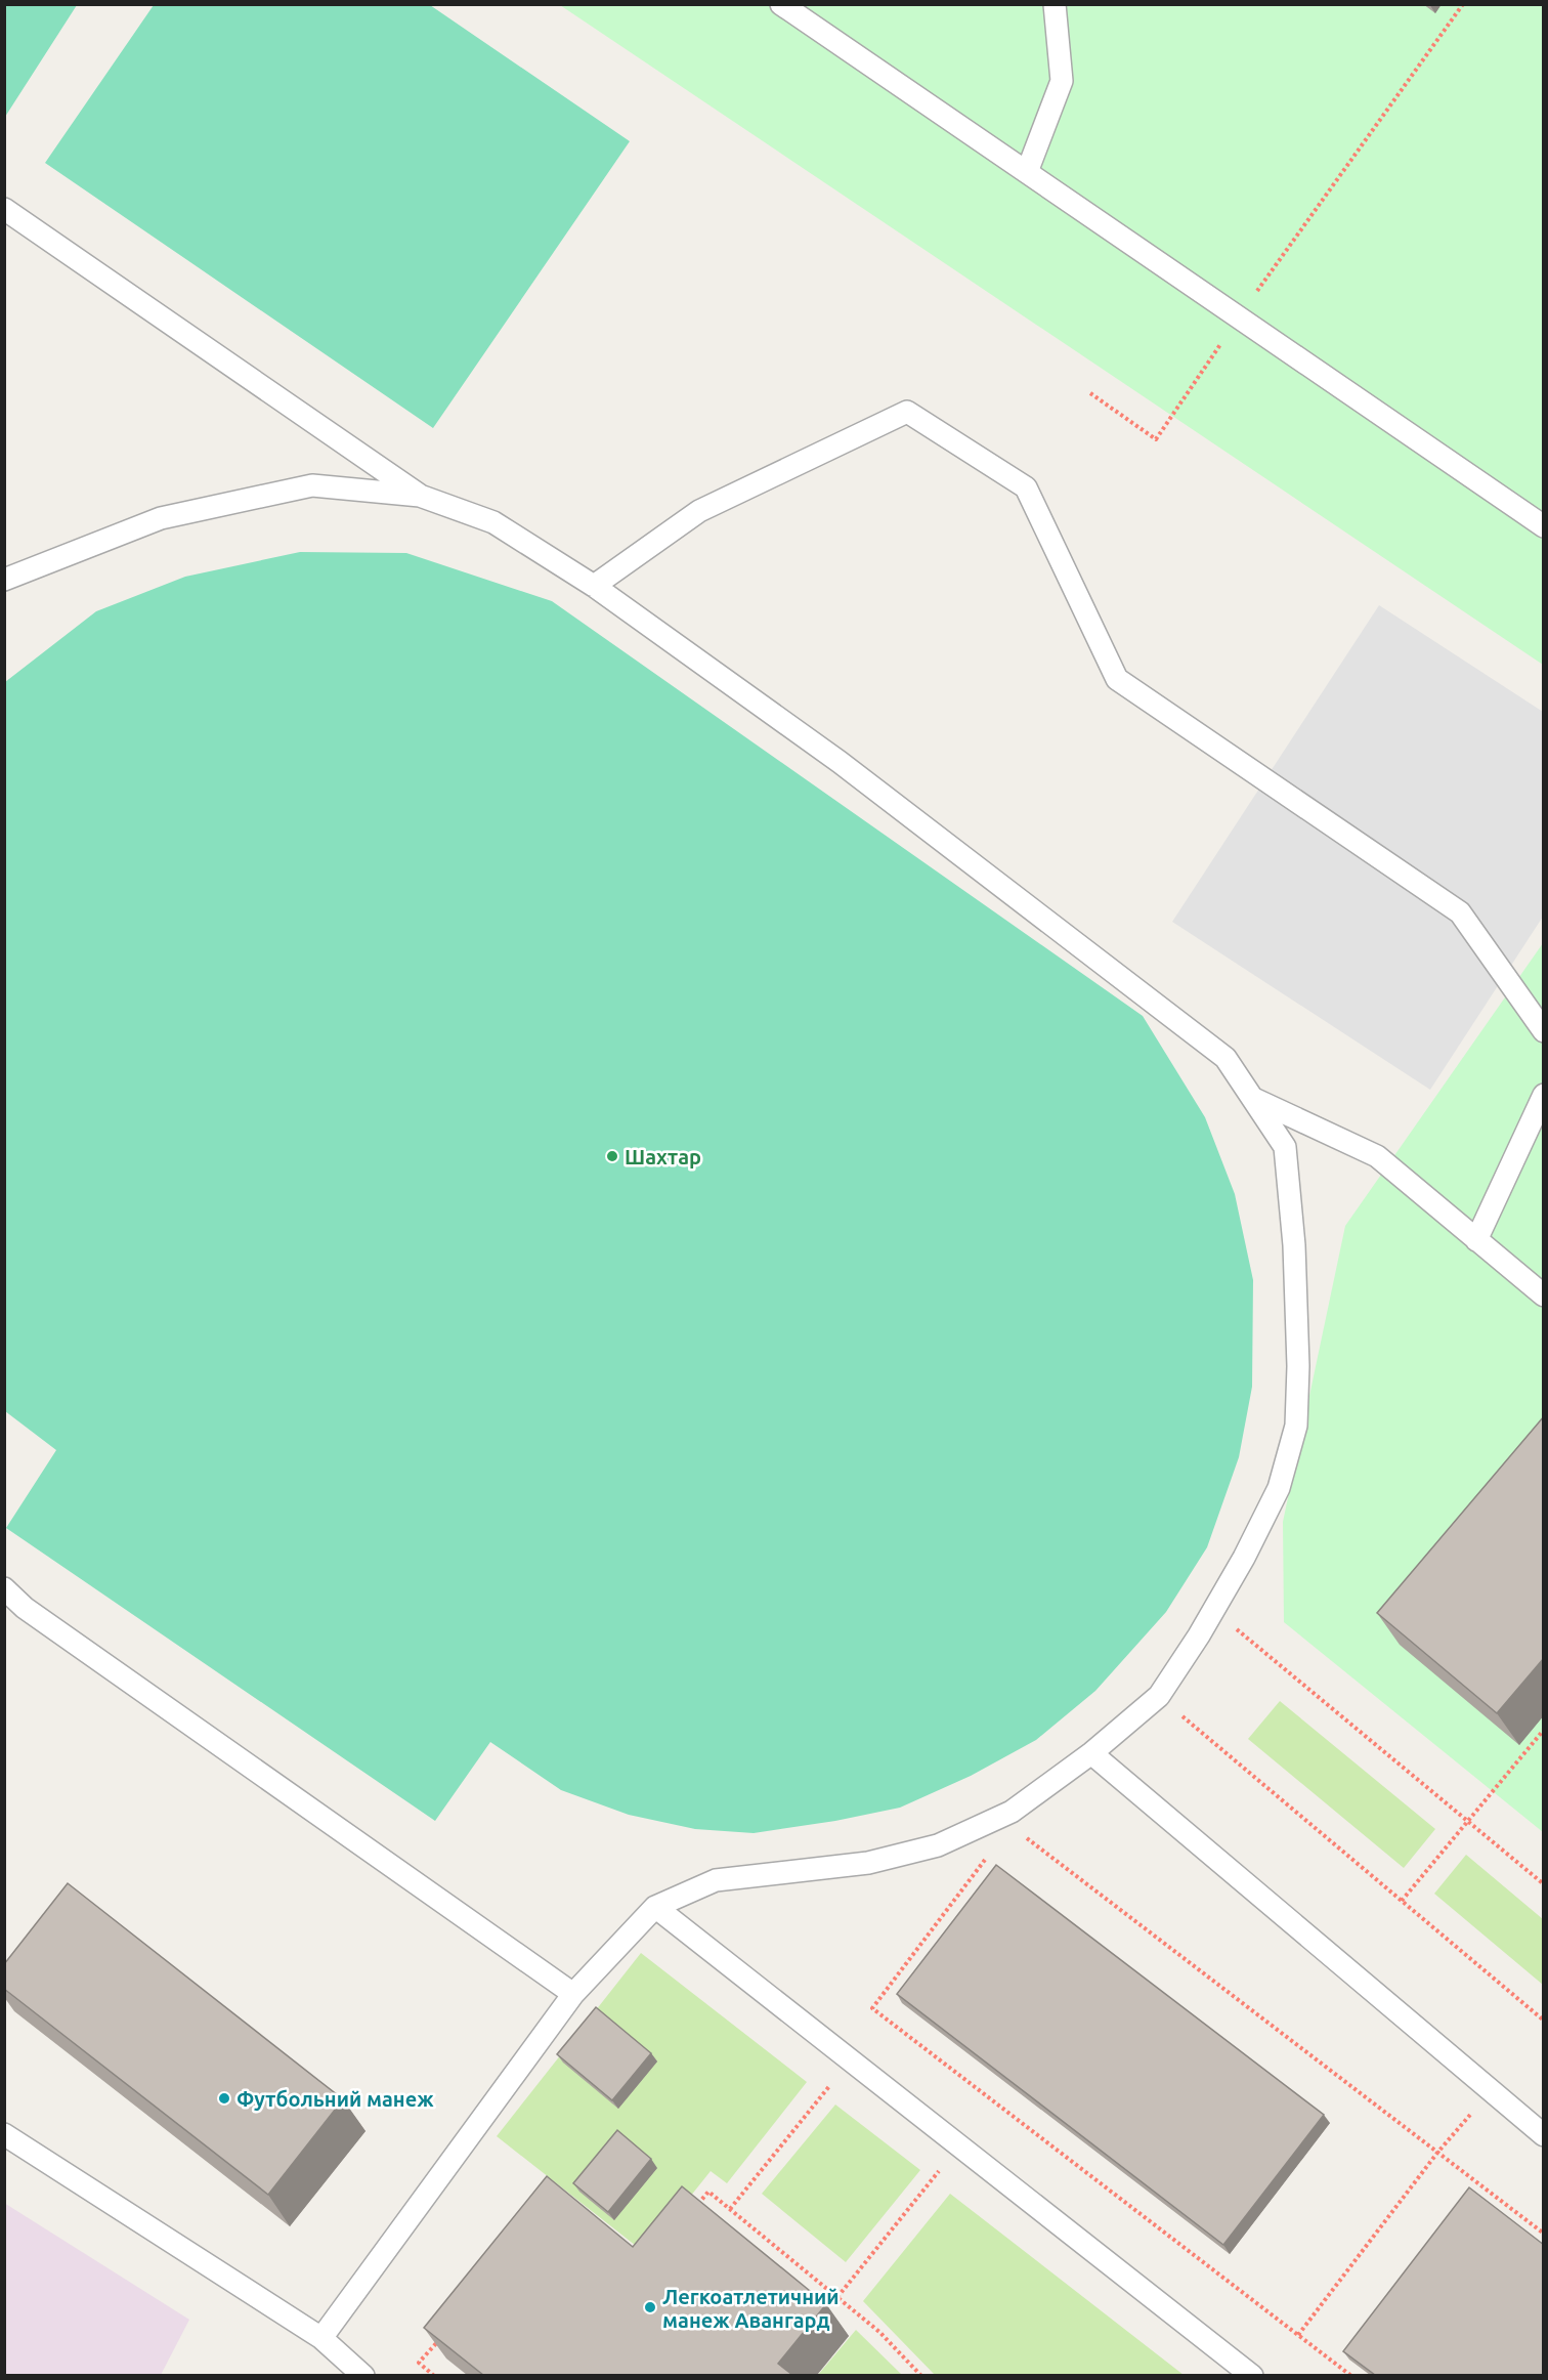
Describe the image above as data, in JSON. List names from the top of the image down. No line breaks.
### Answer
{"places":["Шахтар","Футбольний манеж","Легкоатлетичний манеж Авангард"]}
